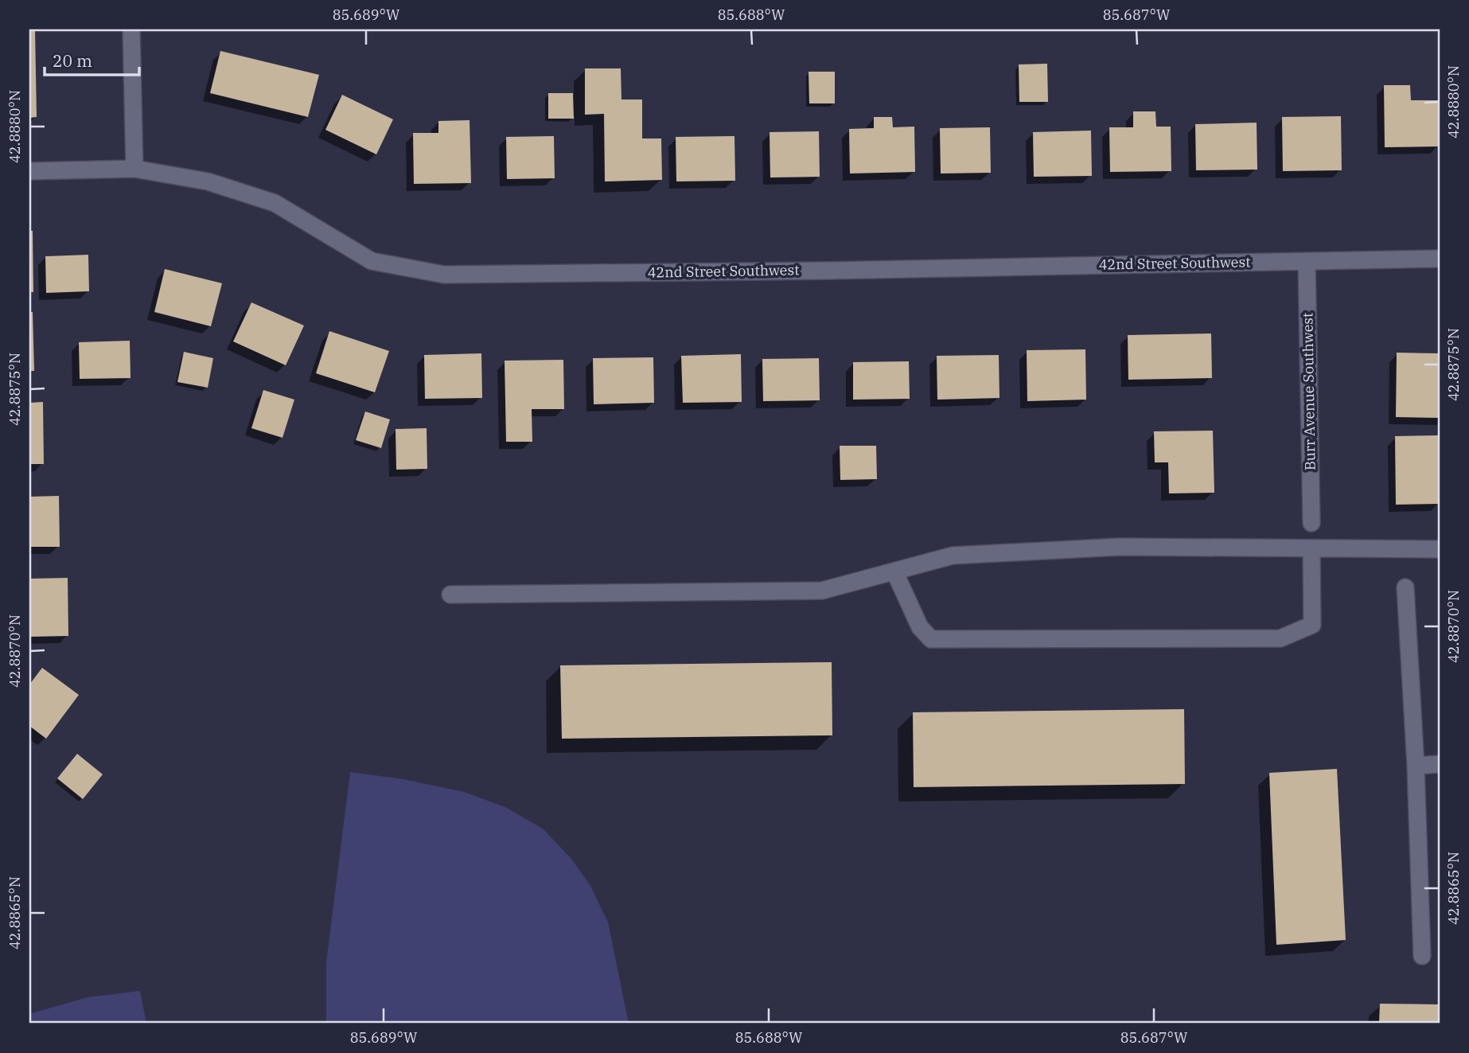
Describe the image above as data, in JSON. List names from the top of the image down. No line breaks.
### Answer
{"streets":{"street":["42nd Street Southwest","Burr Avenue Southwest"]},"crossings":[["42nd Street Southwest","Burr Avenue Southwest"]],"scale_bar":"20 m","coordinates":["85.689°W","85.688°W","85.687°W","42.8880°N","42.8875°N","42.8870°N","42.8865°N"]}
